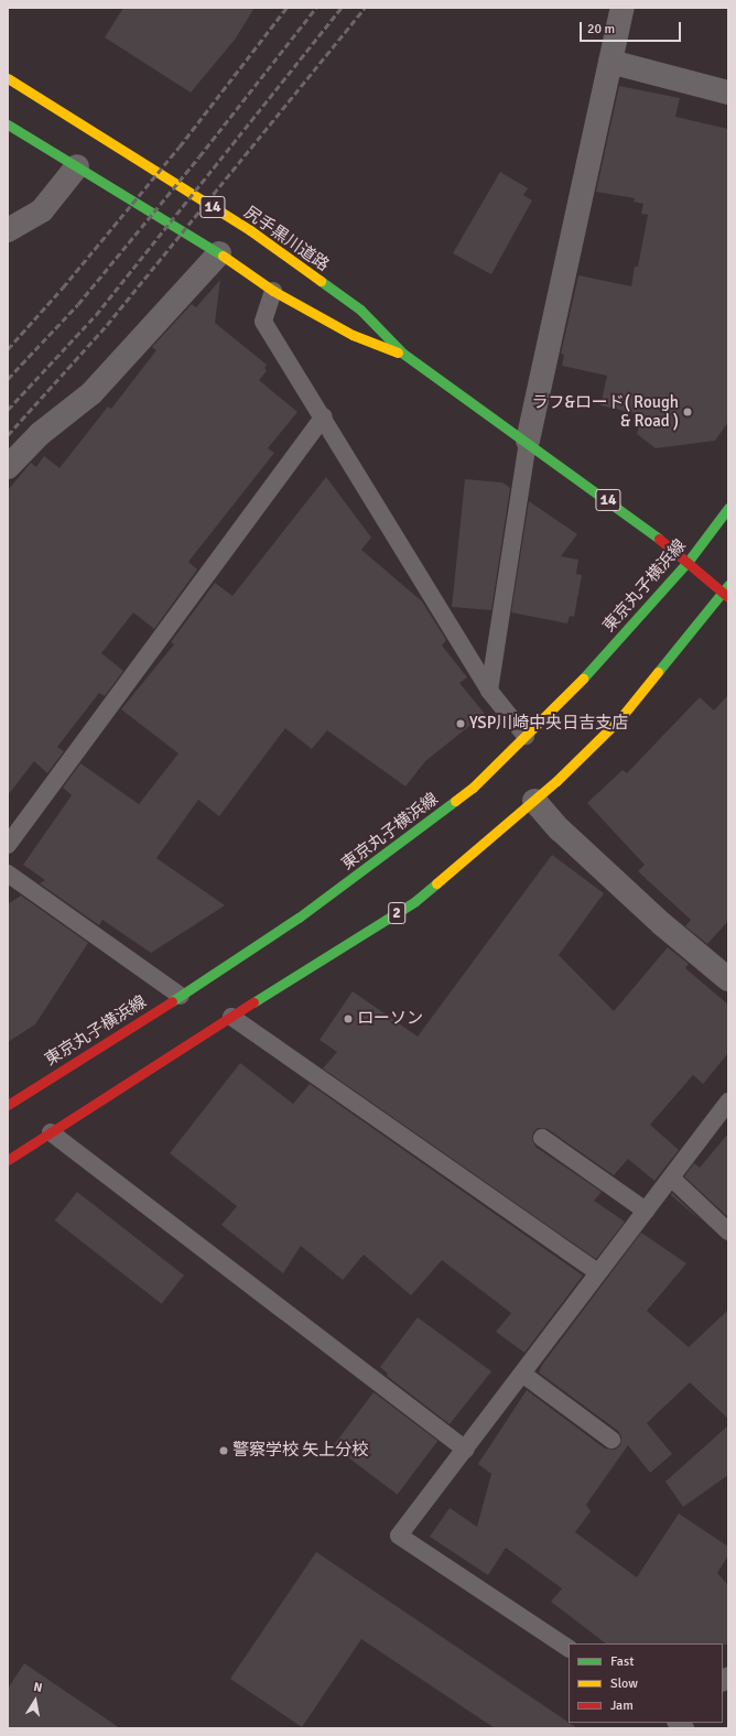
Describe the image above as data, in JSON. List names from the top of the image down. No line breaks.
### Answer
{"streets":{"main road":["14","尻手黒川道路","東京丸子横浜線","2"]},"crossings":[["尻手黒川道路","東京丸子横浜線"],["尻手黒川道路","2"]],"places":["ラフ&ロード( Rough & Road )","YSP川崎中央日吉支店","ローソン","警察学校 矢上分校"],"legend":["Fast","Slow","Jam"],"scale_bar":"20 m","north":"top"}
